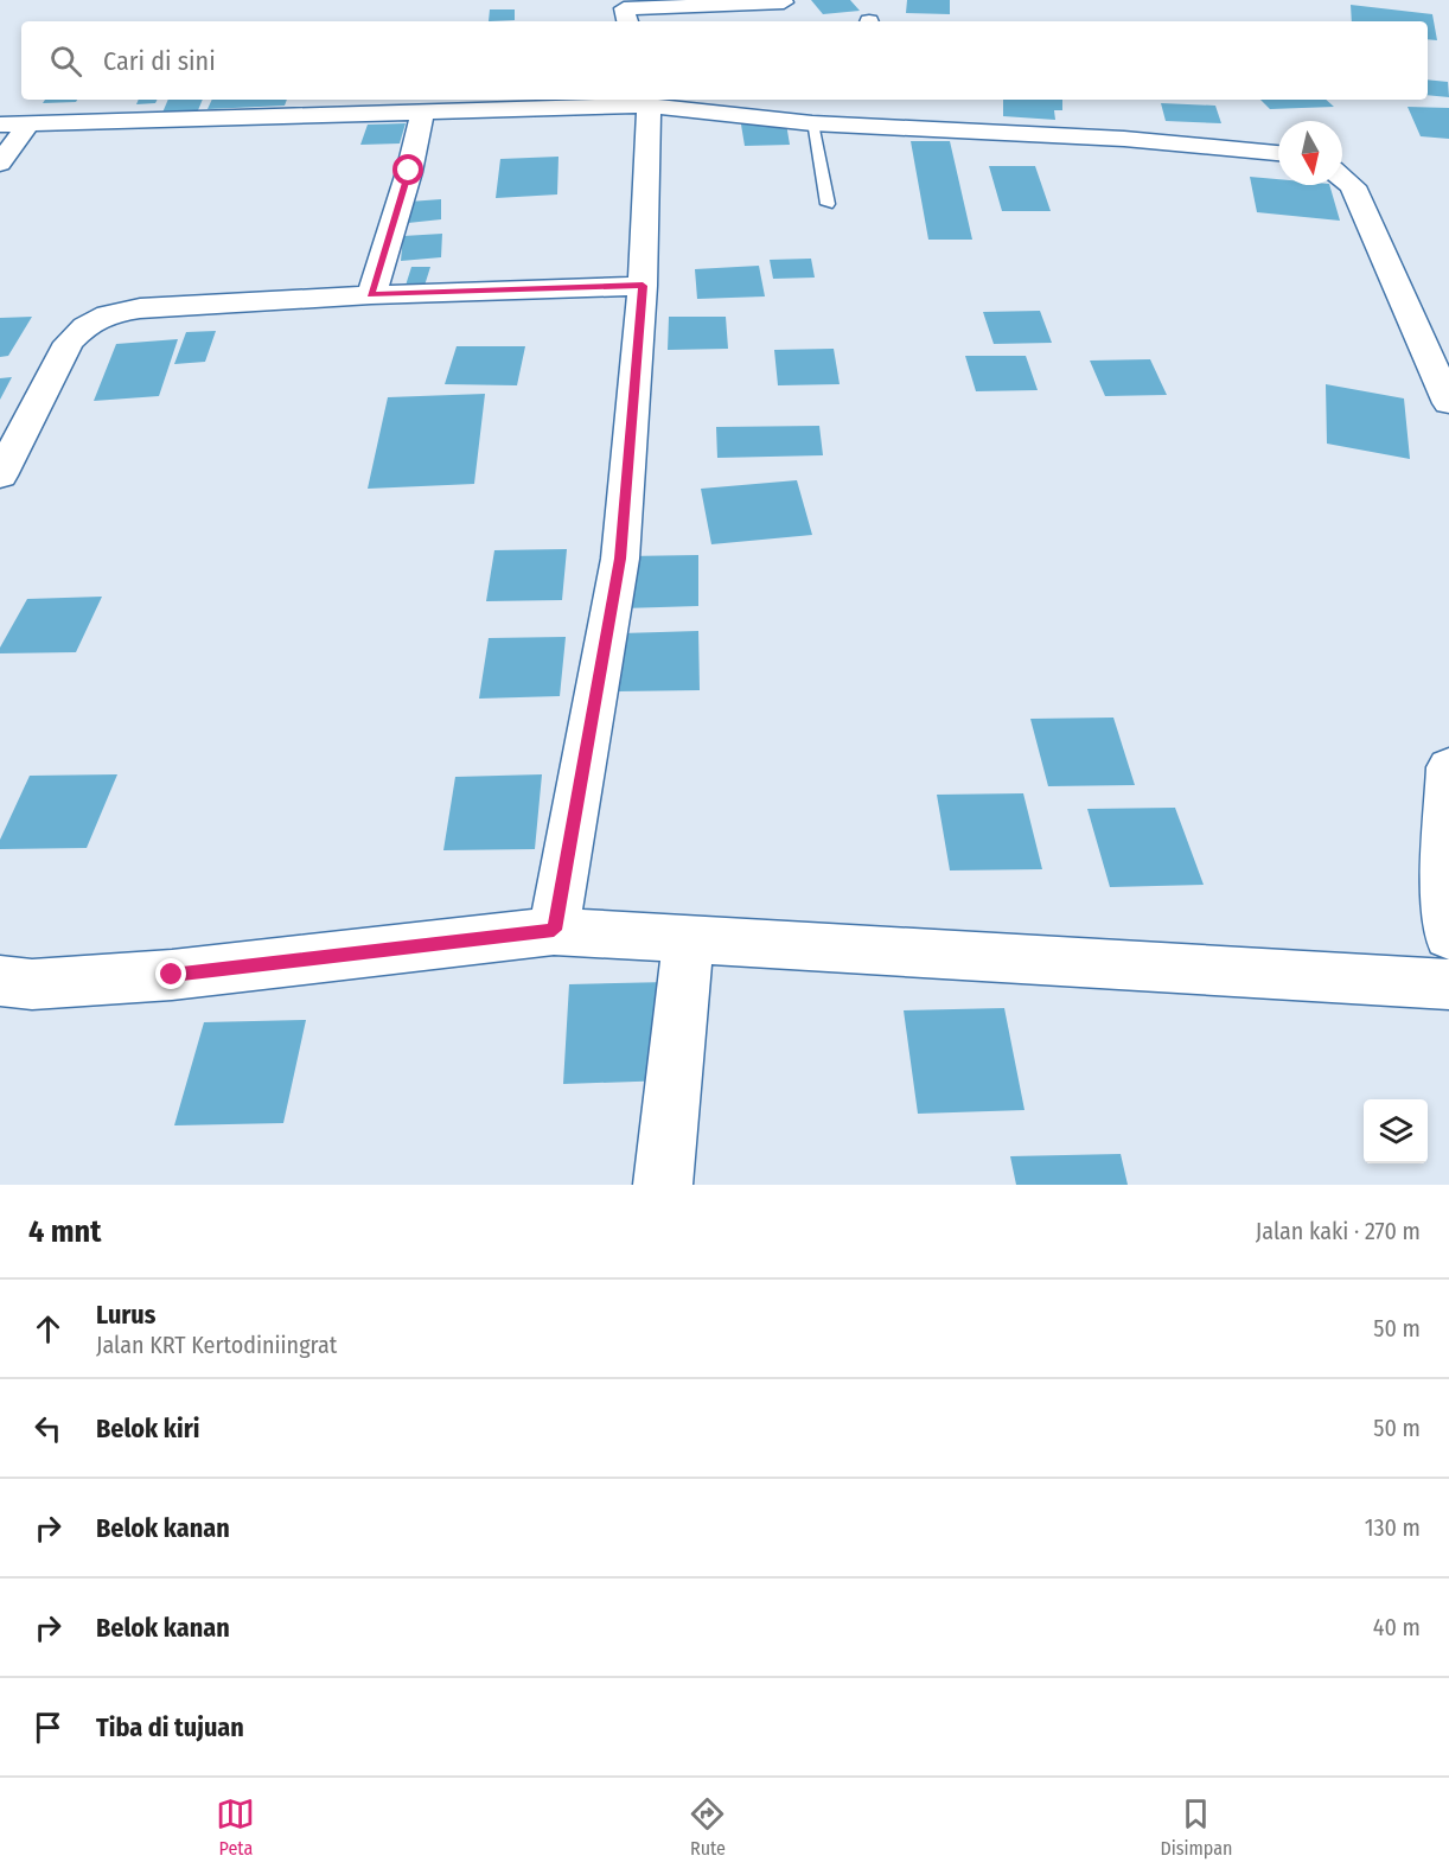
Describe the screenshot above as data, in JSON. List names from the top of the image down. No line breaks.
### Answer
{"north":"bottom","page":{"search":"Cari di sini","heading":["4 mnt","Jalan kaki · 270 m"],"list":[["Lurus","Jalan KRT Kertodiniingrat","50 m"],["Belok kiri","50 m"],["Belok kanan","130 m"],["Belok kanan","40 m"],"Tiba di tujuan"],"nav":["Peta","Rute","Disimpan"]}}
